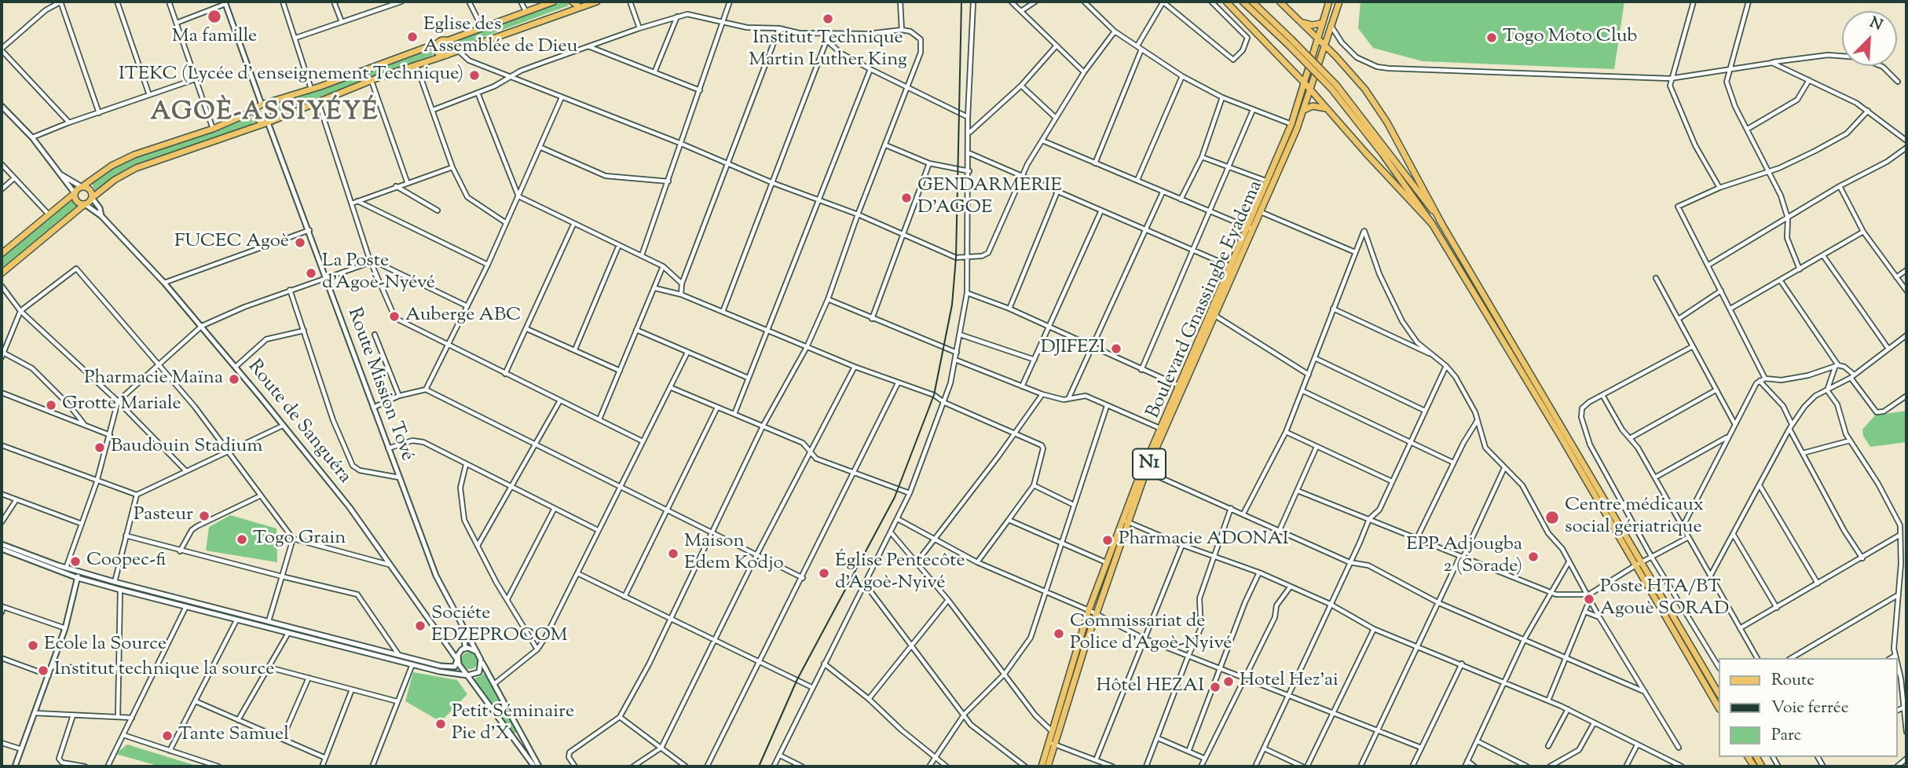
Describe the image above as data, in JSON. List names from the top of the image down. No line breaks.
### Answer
{"streets":{"main road":["Boulevard Gnassingbe Eyadema","N1"],"street":["Route Mission Tové","Route de Sanguéra"]},"crossings":[["Route Mission Tové","Route de Sanguéra"]],"districts":["AGOÈ-ASSIYÉYÉ"],"places":["Ma famille","Institut Technique Martin Luther King","Eglise des Assemblée de Dieu","Togo Moto Club","ITEKC (Lycée d' enseignement Technique)","GENDARMERIE D'AGOE","FUCEC Agoè","La Poste d'Agoè-Nyévé","Auberge ABC","DJIFEZI","Pharmacie Maïna","Grotte Mariale","Baudouin Stadium","Pasteur","Centre médicaux social gériatrique","Togo Grain","Pharmacie ADONAI","Maison Edem Kodjo","EPP Adjougba 2 (Sorade)","Coopec-fi","Église Pentecôte d'Agoè-Nyivé","Poste HTA/BT Agouè SORAD","Sociéte EDZEPROCOM","Commissariat de Police d'Agoè-Nyivé","Ecole la Source","Institut technique la source","Hotel Hez'ai","Hôtel HEZAI","Petit Séminaire Pie d'X","Tante Samuel"],"legend":["Route","Voie ferrée","Parc"],"north":"top right"}
